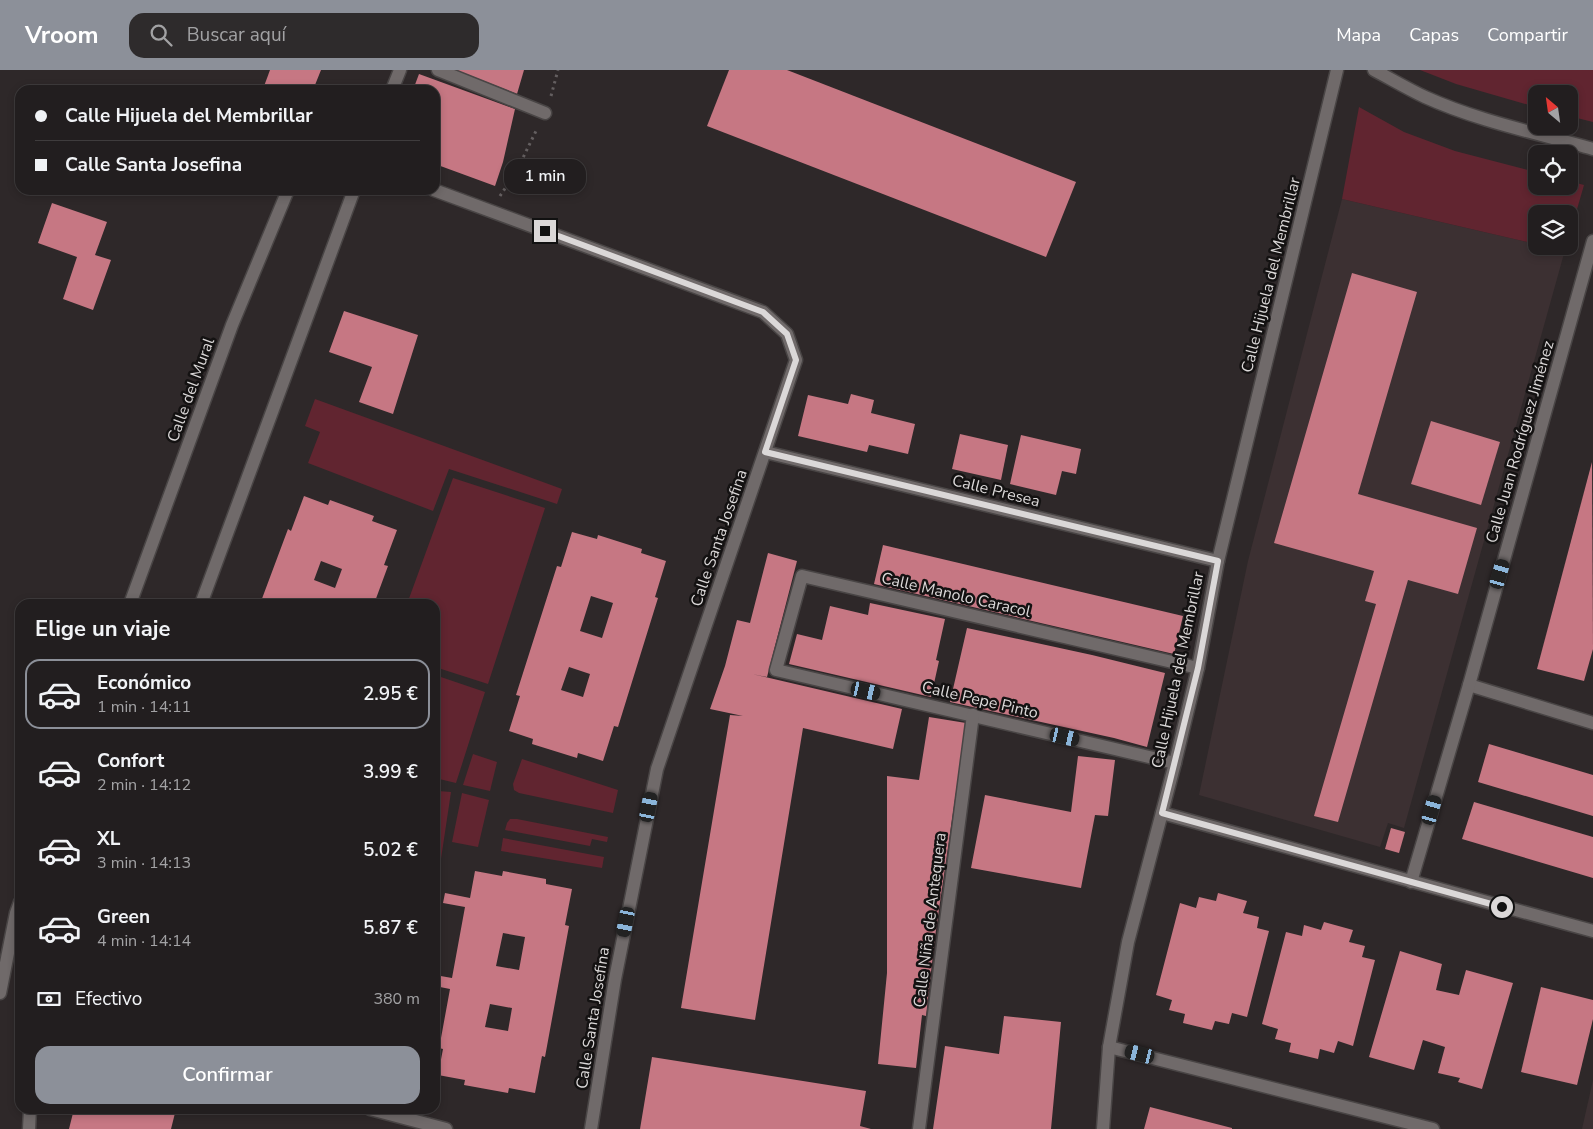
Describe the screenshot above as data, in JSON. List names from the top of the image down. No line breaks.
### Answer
{"streets":{"street":["Calle Hijuela del Membrillar","Calle del Mural","Calle Juan Rodríguez Jiménez","Calle Presea","Calle Santa Josefina","Calle Manolo Caracol","Calle Pepe Pinto","Calle Niña de Antequera"]},"crossings":[["Calle Hijuela del Membrillar","Calle Presea"],["Calle Hijuela del Membrillar","Calle Manolo Caracol"],["Calle Hijuela del Membrillar","Calle Pepe Pinto"],["Calle Presea","Calle Santa Josefina"],["Calle Manolo Caracol","Calle Pepe Pinto"],["Calle Pepe Pinto","Calle Niña de Antequera"]],"north":"top left","page":{"header":"Vroom","search":"Buscar aquí","nav":["Mapa","Capas","Compartir"],"banner":["Calle Hijuela del Membrillar","Calle Santa Josefina"],"bubble":"1 min","heading":"Elige un viaje","list":[{"name":"Económico","note":"1 min · 14:11","value":"2.95 €"},{"name":"Confort","note":"2 min · 14:12","value":"3.99 €"},{"name":"XL","note":"3 min · 14:13","value":"5.02 €"},{"name":"Green","note":"4 min · 14:14","value":"5.87 €"}],"pay":["Efectivo","380 m"],"buttons":"Confirmar"}}
